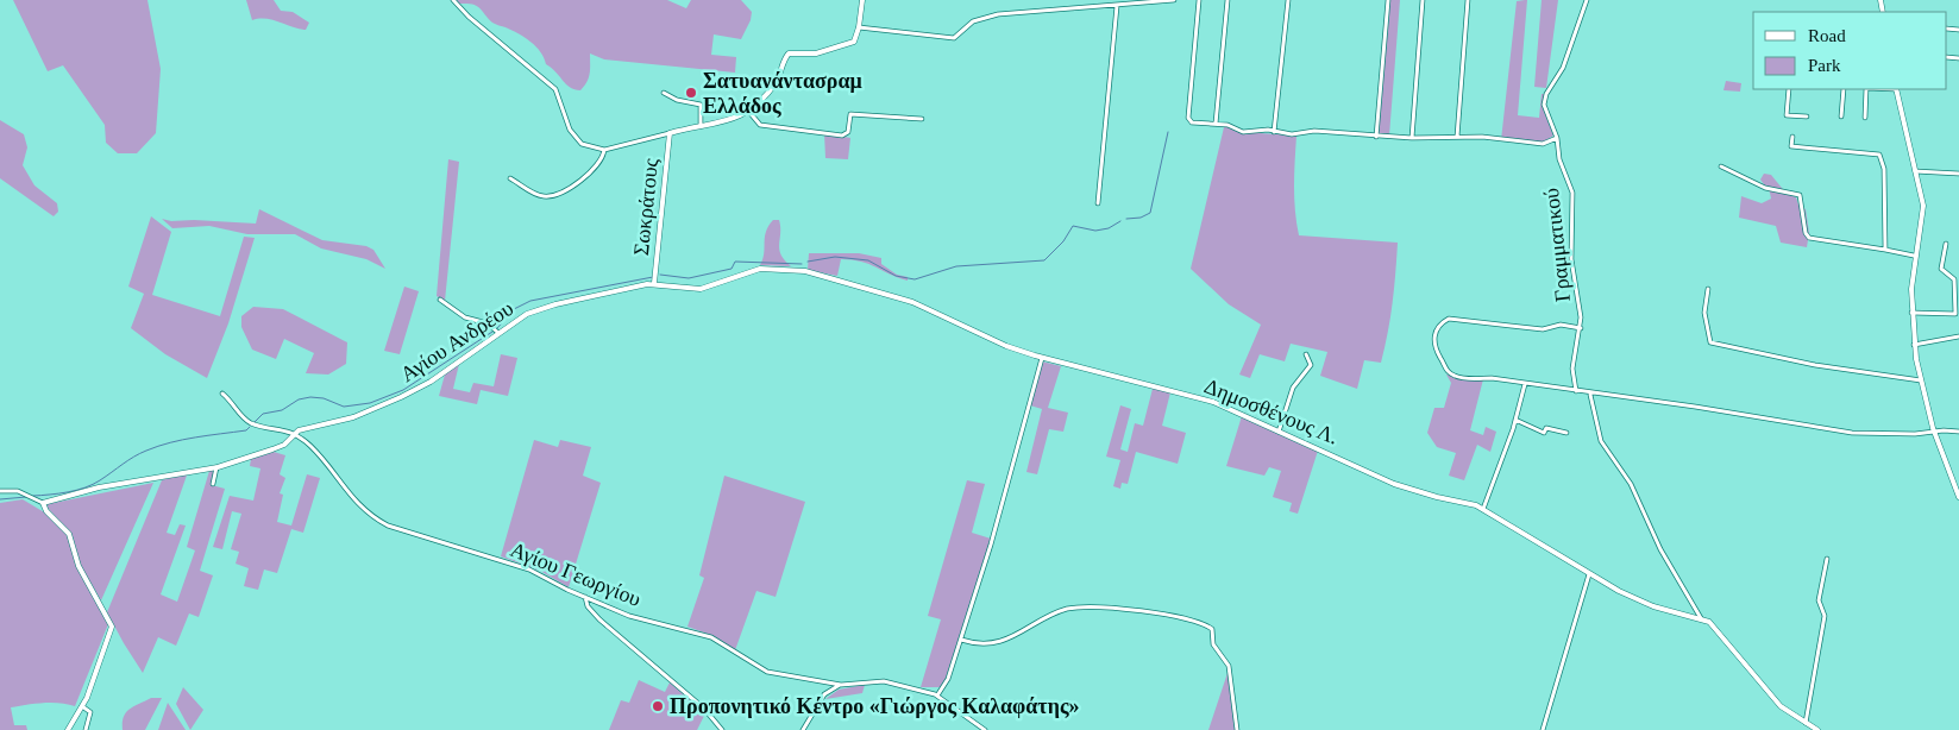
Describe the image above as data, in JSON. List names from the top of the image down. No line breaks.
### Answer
{"streets":{"street":["Σωκράτους","Γραμματικού","Αγίου Ανδρέου","Δημοσθένους Λ.","Αγίου Γεωργίου"]},"crossings":[["Σωκράτους","Αγίου Ανδρέου"],["Σωκράτους","Δημοσθένους Λ."],["Αγίου Ανδρέου","Δημοσθένους Λ."],["Αγίου Ανδρέου","Αγίου Γεωργίου"]],"places":["Σατυανάντασραμ Ελλάδος","Προπονητικό Κέντρο «Γιώργος Καλαφάτης»"],"legend":["Road","Park"]}
